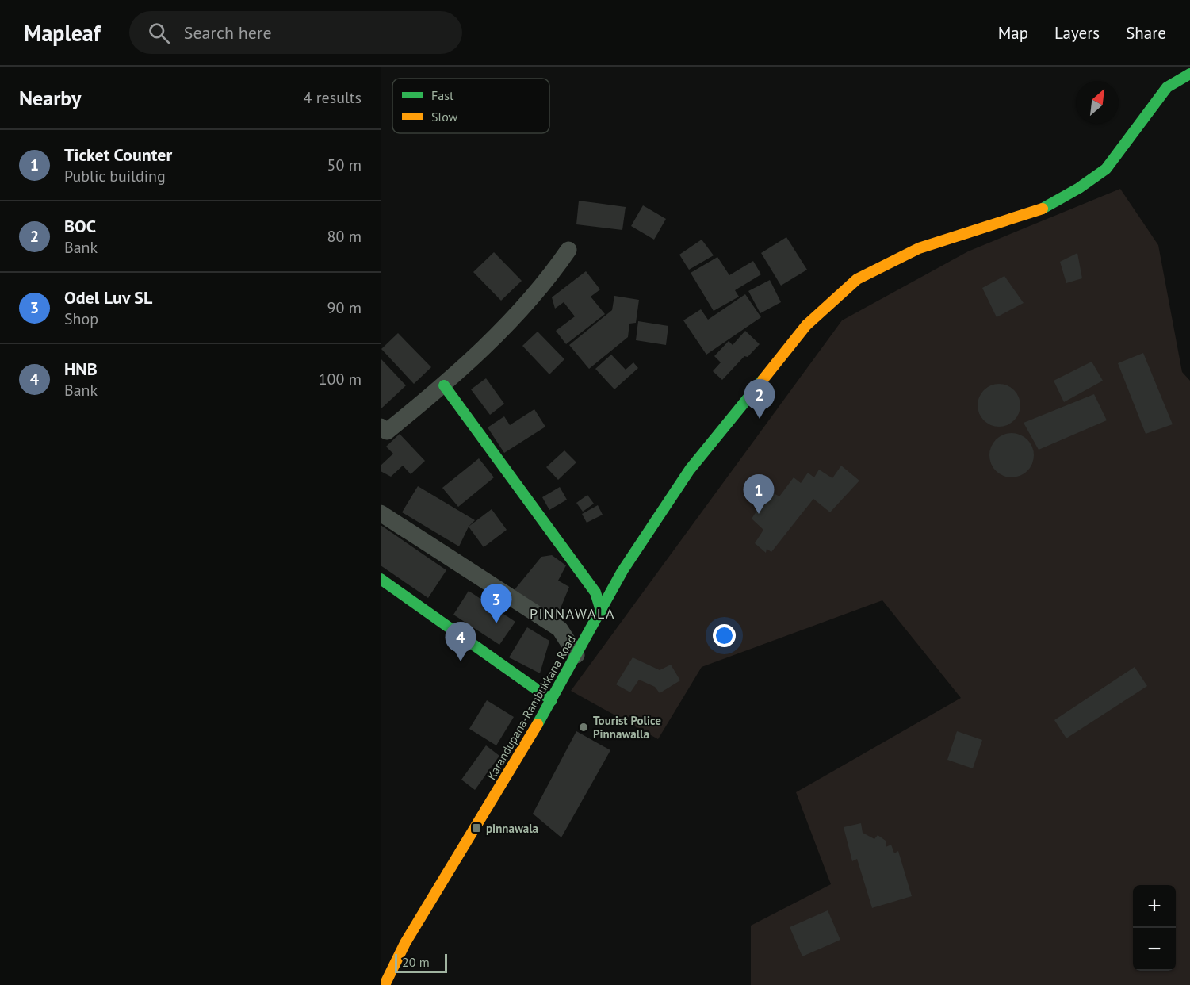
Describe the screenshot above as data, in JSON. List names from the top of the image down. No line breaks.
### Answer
{"streets":{"main road":["Karandupana-Rambukkana Road"]},"districts":["PINNAWALA"],"places":{"other":["Tourist Police Pinnawalla"],"transit":["pinnawala"]},"legend":["Fast","Slow"],"scale_bar":"20 m","north":"top right","page":{"header":"Mapleaf","search":"Search here","nav":["Map","Layers","Share"],"heading":["Nearby","4 results"],"list":[{"mark":"1","name":"Ticket Counter","note":"Public building","value":"50 m"},{"mark":"2","name":"BOC","note":"Bank","value":"80 m"},{"mark":"3","name":"Odel Luv SL","note":"Shop","value":"90 m"},{"mark":"4","name":"HNB","note":"Bank","value":"100 m"}],"pins":["2","1","3","4"],"map_buttons":["+","−"],"scale":"20 m"}}
